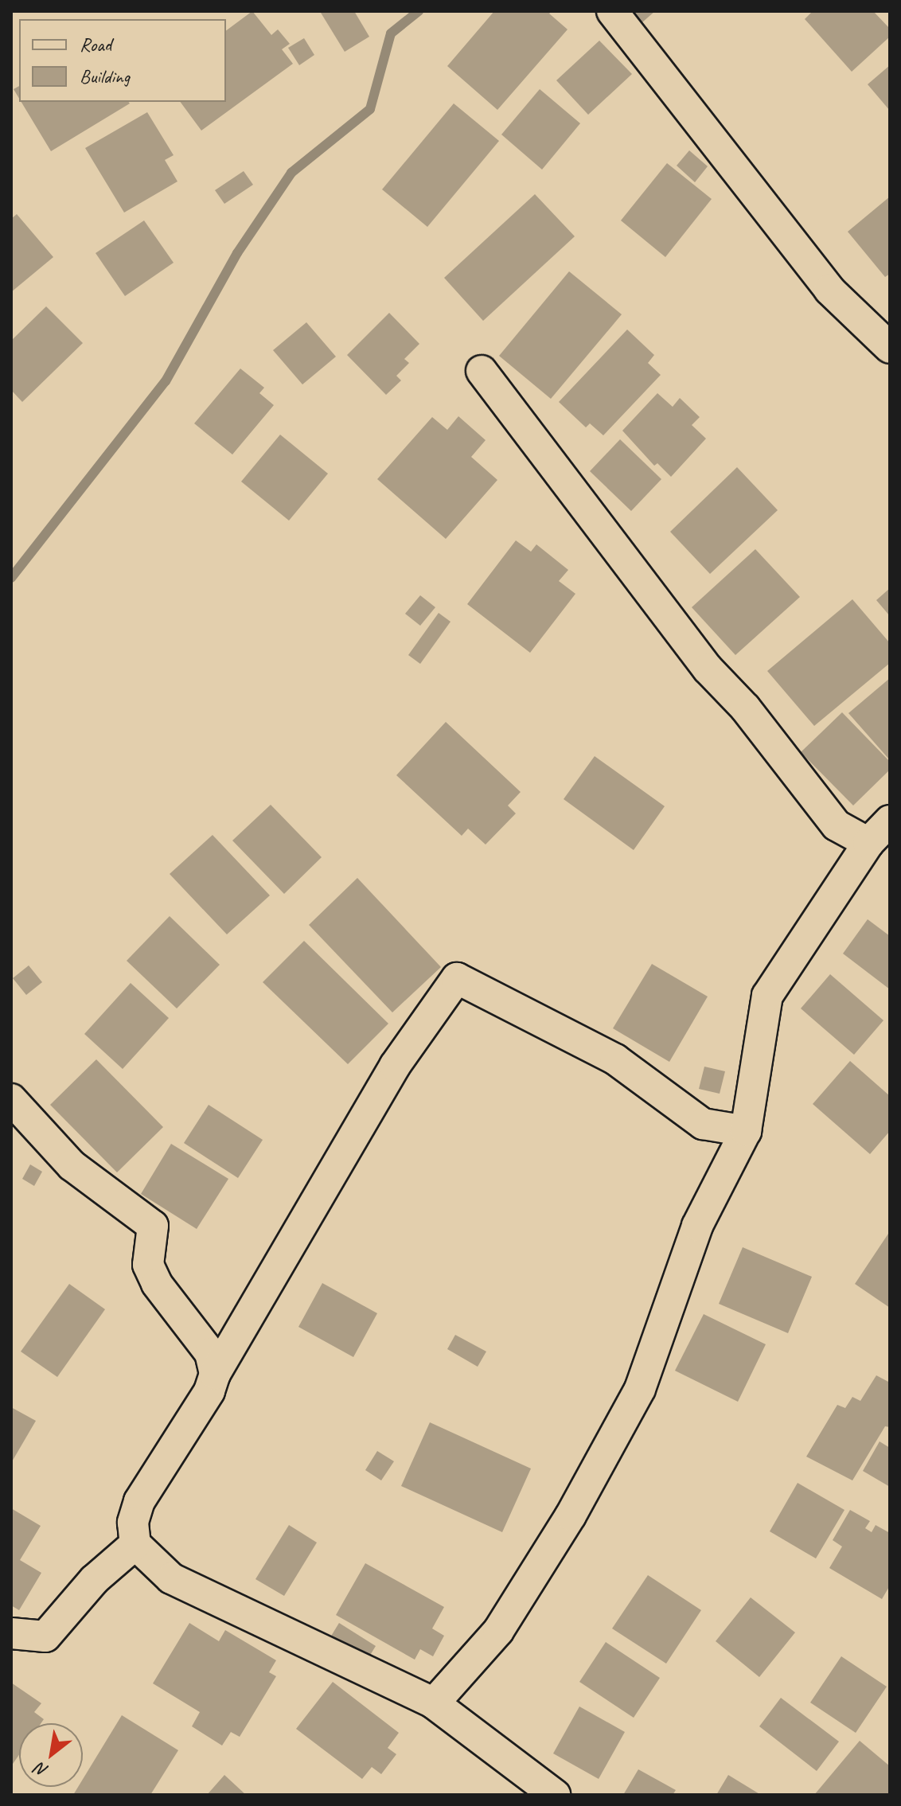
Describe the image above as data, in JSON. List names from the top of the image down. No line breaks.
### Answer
{"legend":["Road","Building"],"north":"bottom left"}
